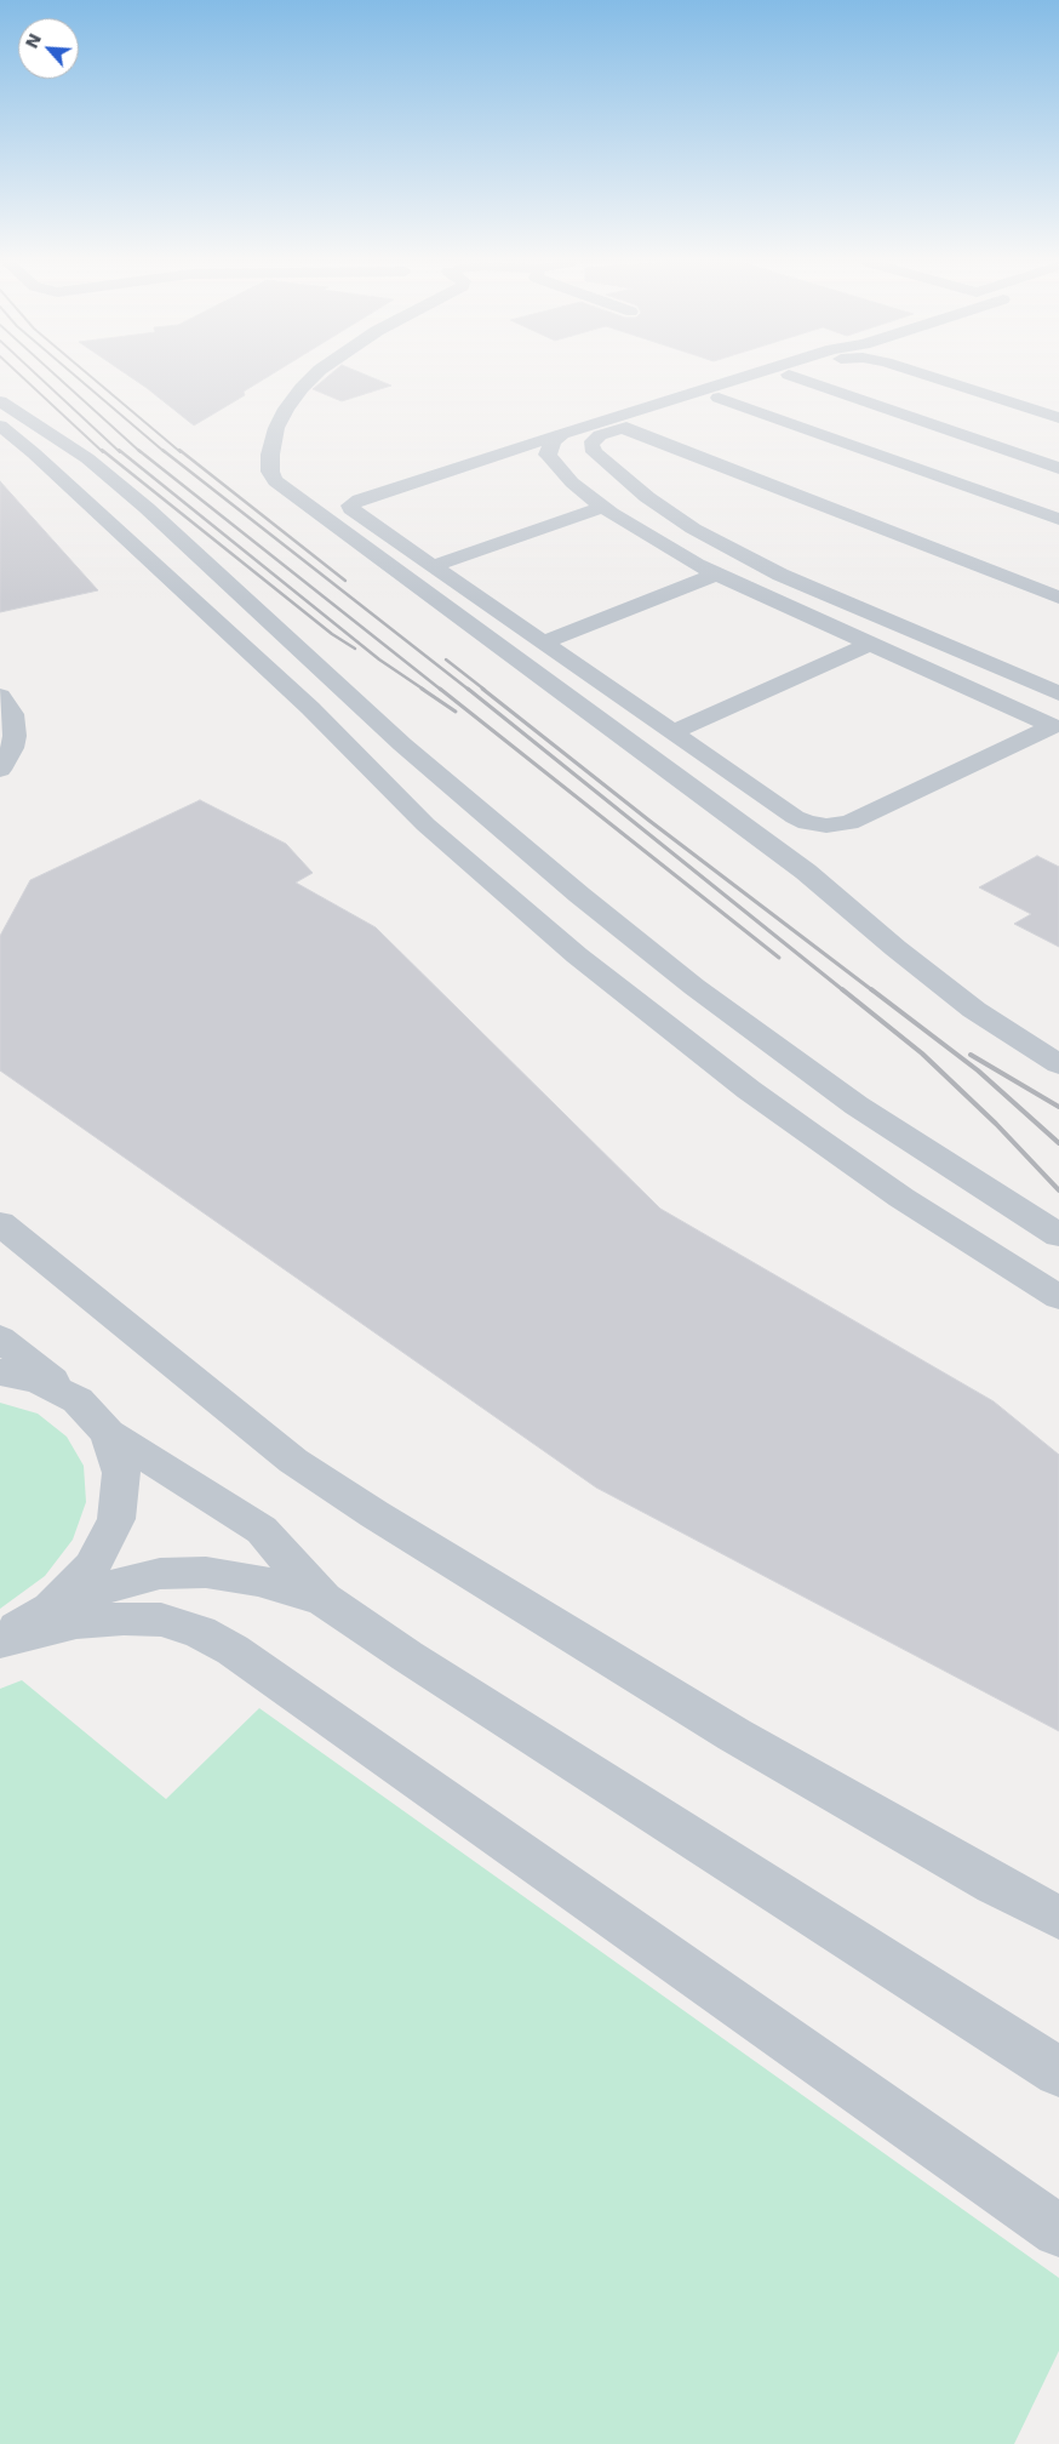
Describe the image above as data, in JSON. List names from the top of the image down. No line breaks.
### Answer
{"north":"top left"}
